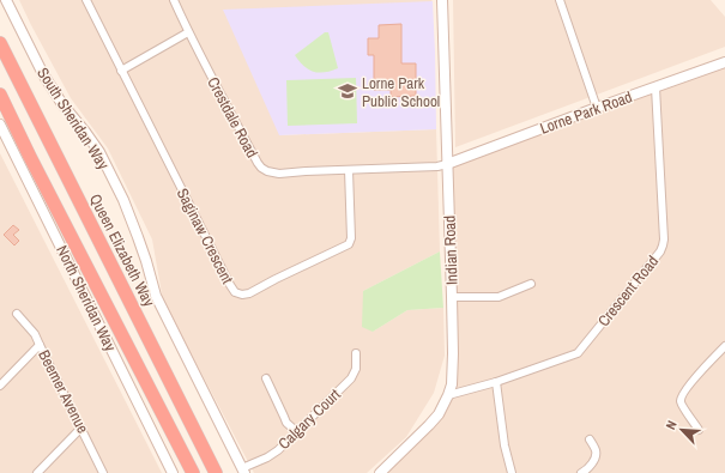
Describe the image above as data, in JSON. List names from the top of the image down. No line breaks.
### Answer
{"streets":{"highway":["Queen Elizabeth Way"],"street":["Lorne Park Road","Crestdale Road","South Sheridan Way","Saginaw Crescent","Indian Road","Crescent Road","North Sheridan Way","Beemer Avenue","Calgary Court"]},"crossings":[["Lorne Park Road","Crestdale Road"],["Lorne Park Road","Indian Road"],["Lorne Park Road","Crescent Road"],["Crestdale Road","Saginaw Crescent"],["Crestdale Road","Indian Road"],["South Sheridan Way","Calgary Court"],["Indian Road","Crescent Road"]],"places":{"school or university":["Lorne Park Public School"]},"north":"top left"}
